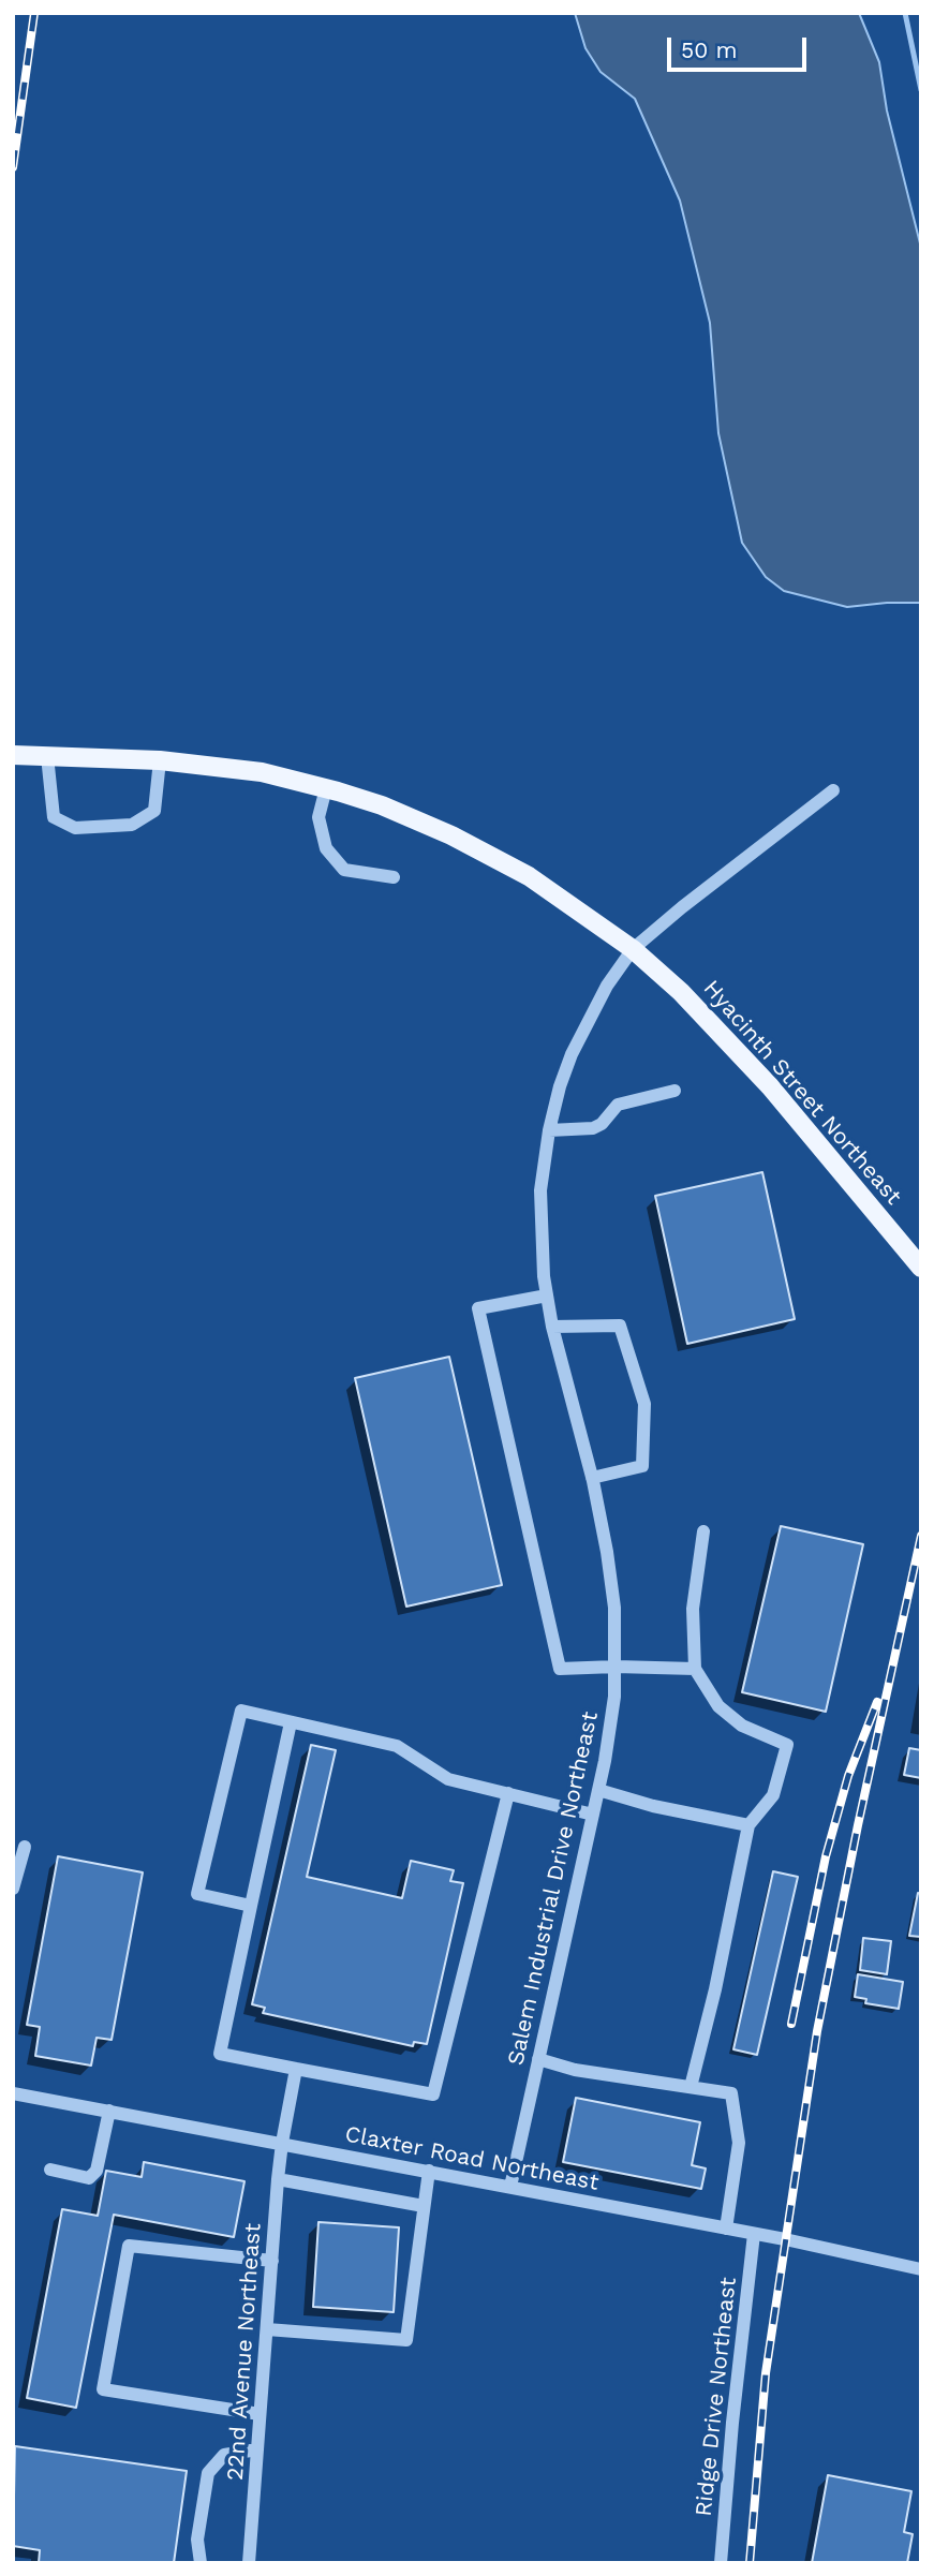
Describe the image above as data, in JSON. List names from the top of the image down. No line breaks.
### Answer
{"streets":{"main road":["Hyacinth Street Northeast"],"street":["Salem Industrial Drive Northeast","Claxter Road Northeast","22nd Avenue Northeast","Ridge Drive Northeast"]},"crossings":[["Hyacinth Street Northeast","Salem Industrial Drive Northeast"],["Salem Industrial Drive Northeast","Claxter Road Northeast"],["Claxter Road Northeast","22nd Avenue Northeast"],["Claxter Road Northeast","Ridge Drive Northeast"]],"scale_bar":"50 m"}
